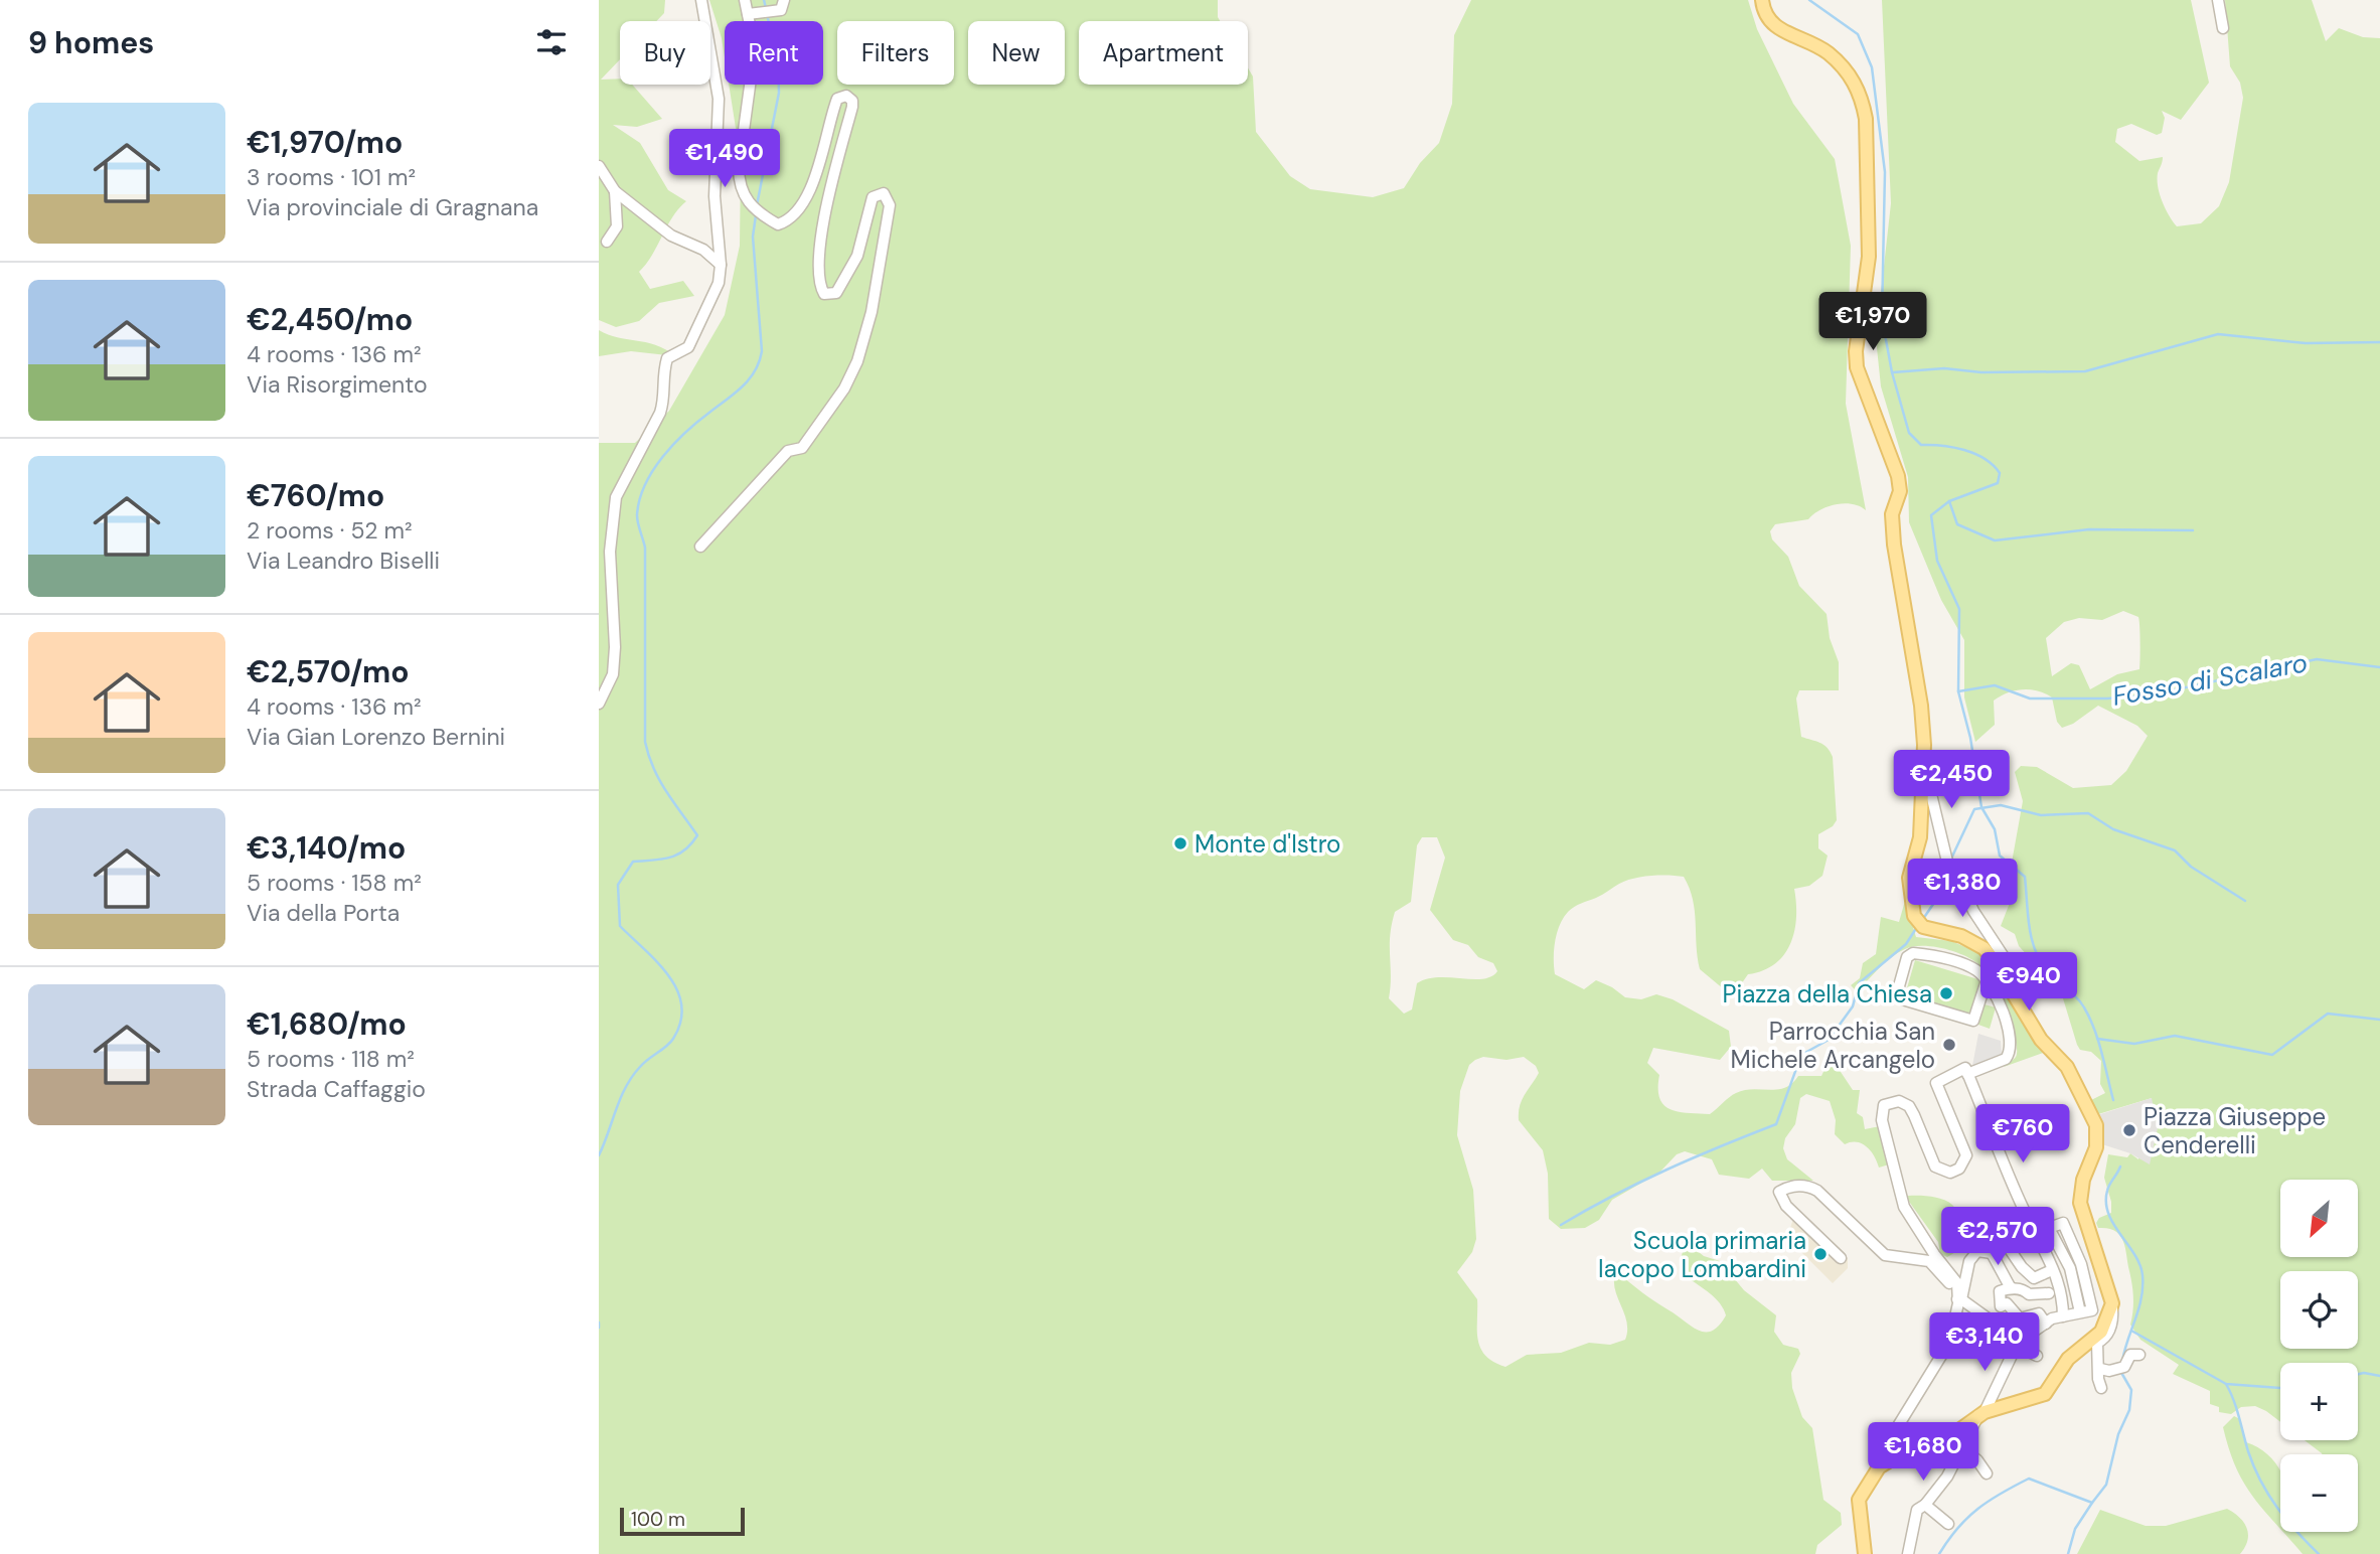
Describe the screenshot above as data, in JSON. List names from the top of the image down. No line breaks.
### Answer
{"water":["Fosso di Scalaro"],"places":["Monte d'Istro","Piazza della Chiesa","Parrocchia San Michele Arcangelo","Piazza Giuseppe Cenderelli","Scuola primaria Iacopo Lombardini"],"scale_bar":"100 m","north":"bottom left","page":{"heading":"9 homes","chip":["Buy","Rent","Filters","New","Apartment"],"list":[{"name":"€1,970/mo","note":"3 rooms · 101 m² · Via provinciale di Gragnana"},{"name":"€2,450/mo","note":"4 rooms · 136 m² · Via Risorgimento"},{"name":"€760/mo","note":"2 rooms · 52 m² · Via Leandro Biselli"},{"name":"€2,570/mo","note":"4 rooms · 136 m² · Via Gian Lorenzo Bernini"},{"name":"€3,140/mo","note":"5 rooms · 158 m² · Via della Porta"},{"name":"€1,680/mo","note":"5 rooms · 118 m² · Strada Caffaggio"}],"price":["€1,490","€1,970","€2,450","€1,380","€940","€760","€2,570","€3,140","€1,680"],"map_buttons":["+","−"],"scale":"100 m"}}
